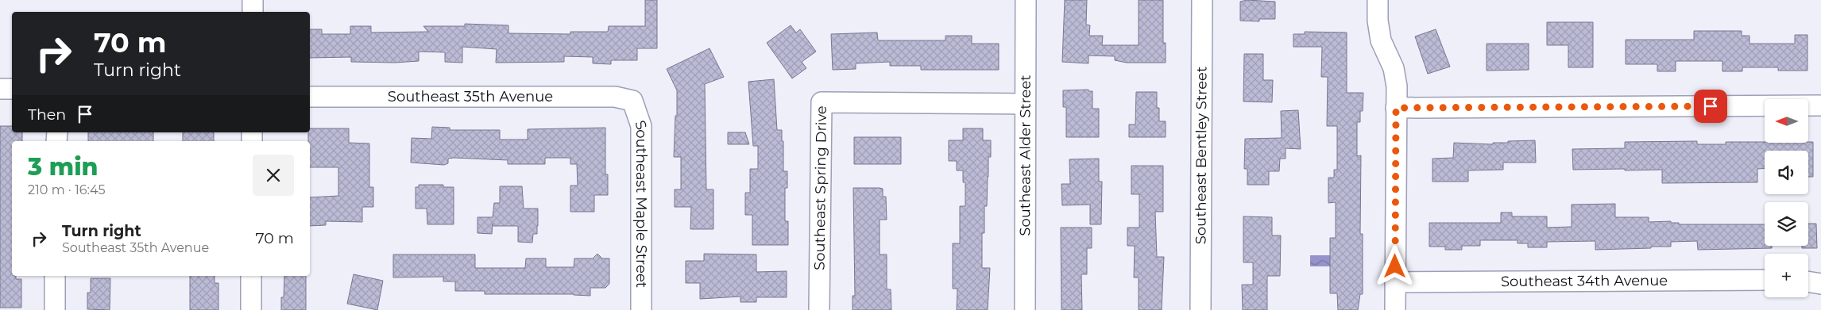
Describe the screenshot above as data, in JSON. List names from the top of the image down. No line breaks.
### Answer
{"streets":{"street":["Southeast 35th Avenue","Southeast Alder Street","Southeast Bentley Street","Southeast Spring Drive","Southeast Maple Street","Southeast 34th Avenue"]},"crossings":[["Southeast 35th Avenue","Southeast Maple Street"],["Southeast Alder Street","Southeast Spring Drive"]],"north":"left","page":{"turn":["70 m","Turn right"],"then":"Then","map_buttons":"+","heading":["3 min","210 m · 16:45"],"list":[{"name":"Turn right","note":"Southeast 35th Avenue","value":"70 m"}]}}
